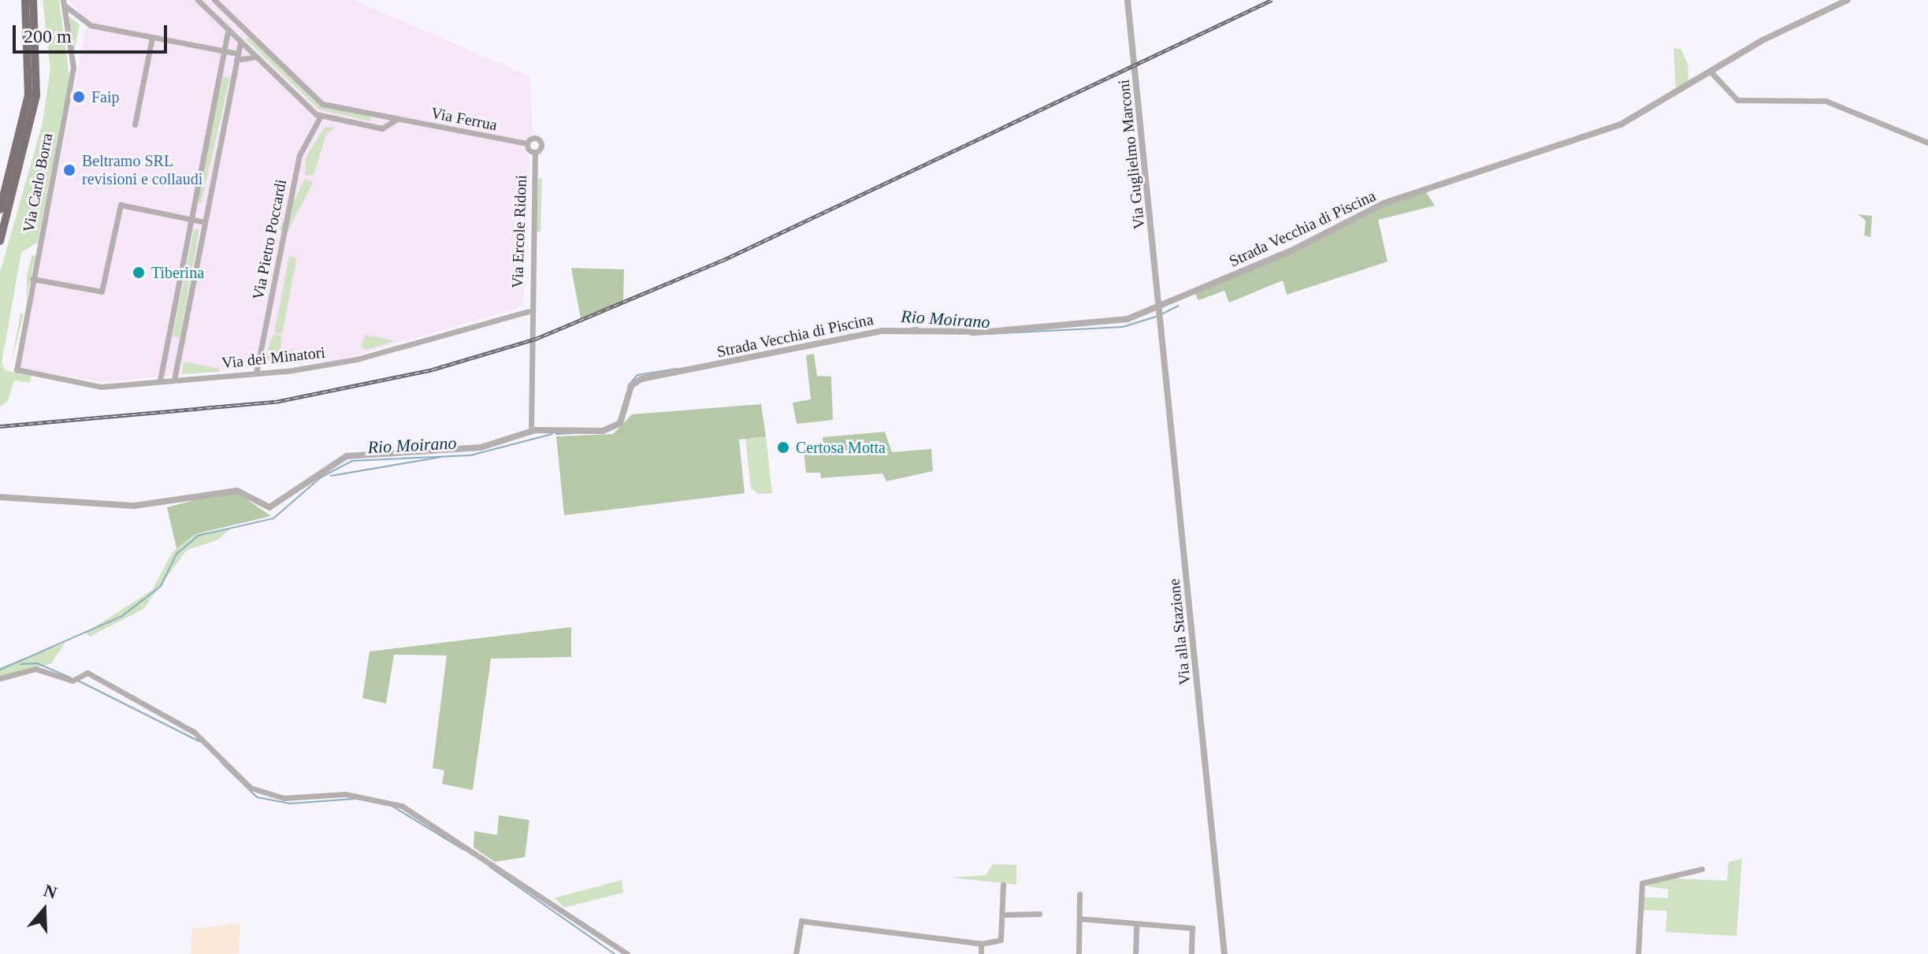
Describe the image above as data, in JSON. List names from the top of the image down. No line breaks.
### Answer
{"streets":{"street":["Via Ferrua","Via Guglielmo Marconi","Via Carlo Borra","Strada Vecchia di Piscina","Via Ercole Ridoni","Via Pietro Poccardi","Via dei Minatori","Via alla Stazione"]},"crossings":[["Via Guglielmo Marconi","Strada Vecchia di Piscina"],["Via Guglielmo Marconi","Via alla Stazione"],["Via Carlo Borra","Via dei Minatori"],["Strada Vecchia di Piscina","Via Ercole Ridoni"],["Strada Vecchia di Piscina","Via alla Stazione"],["Via Ercole Ridoni","Via dei Minatori"],["Via Pietro Poccardi","Via dei Minatori"]],"water":["Rio Moirano"],"places":["Faip","Beltramo SRL revisioni e collaudi","Tiberina","Certosa Motta"],"scale_bar":"200 m","north":"top"}
